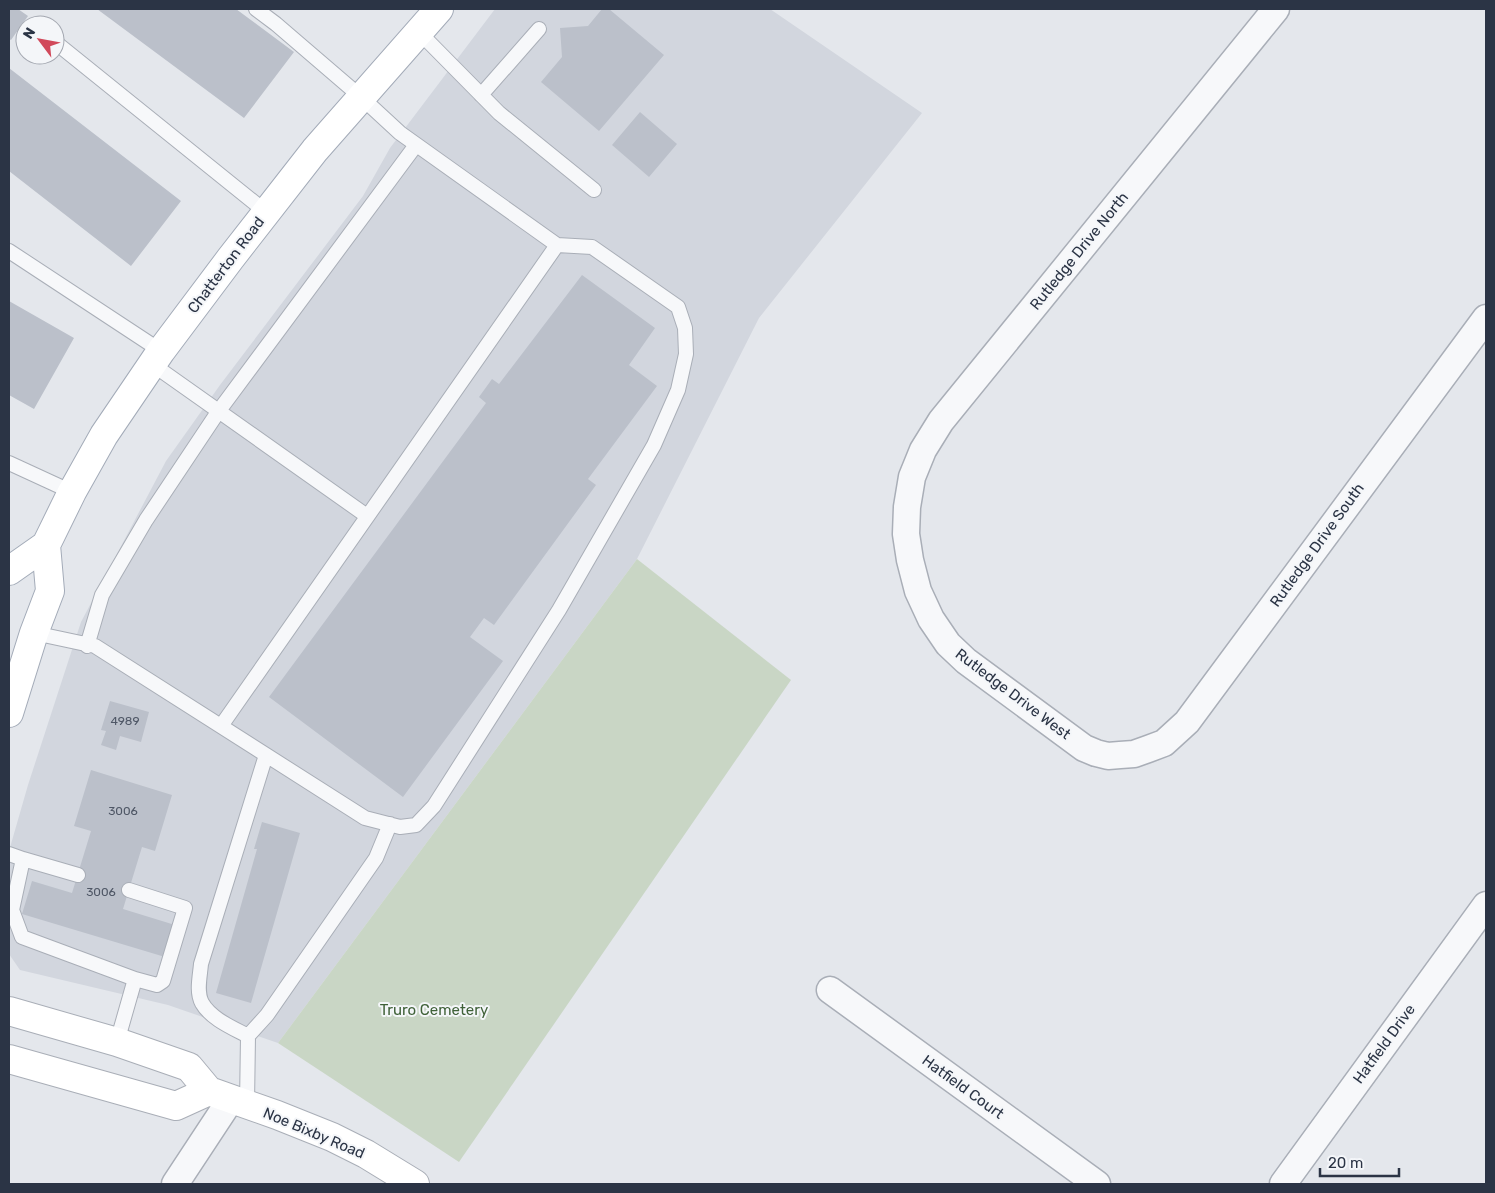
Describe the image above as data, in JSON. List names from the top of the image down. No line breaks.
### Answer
{"streets":{"main road":["Chatterton Road","Noe Bixby Road"],"street":["Rutledge Drive North","Rutledge Drive South","Rutledge Drive West","Hatfield Drive","Hatfield Court"]},"crossings":[["Rutledge Drive North","Rutledge Drive West"],["Rutledge Drive South","Rutledge Drive West"]],"parks":["Truro Cemetery"],"house_numbers":["4989","3006","3006"],"scale_bar":"20 m","north":"top left"}
